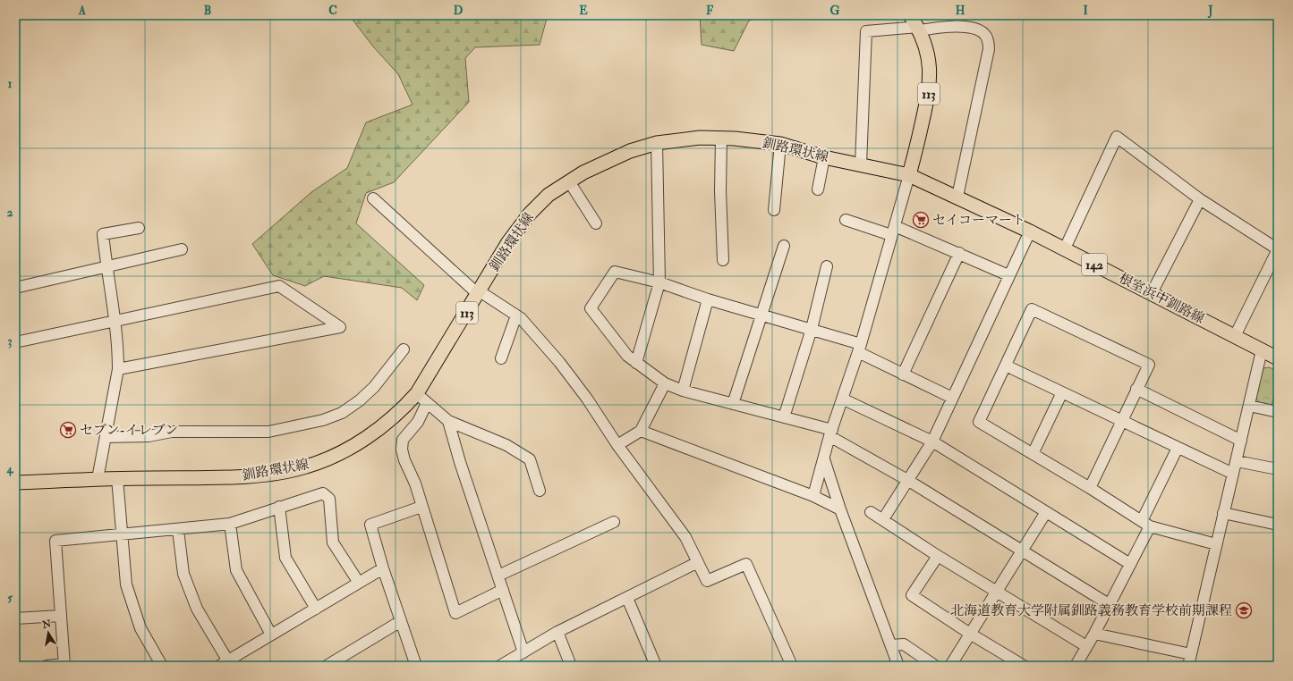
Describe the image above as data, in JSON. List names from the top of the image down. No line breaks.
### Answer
{"streets":{"main road":["113","釧路環状線","142","根室浜中釧路線"]},"crossings":[["113","釧路環状線"],["113","根室浜中釧路線"],["釧路環状線","根室浜中釧路線"]],"places":{"supermarket":["セイコーマート","セブン-イレブン"],"school or university":["北海道教育大学附属釧路義務教育学校前期課程"]},"north":"top","grid":{"columns":["A","B","C","D","E","F","G","H","I","J"],"rows":["1","2","3","4","5"]}}
